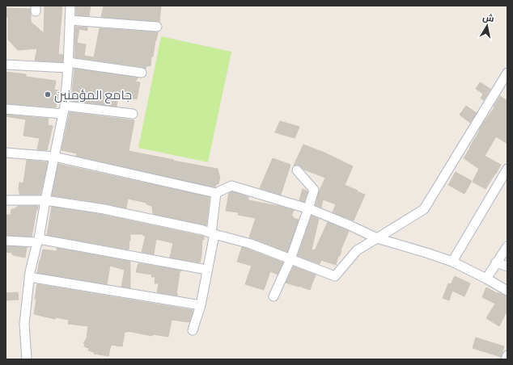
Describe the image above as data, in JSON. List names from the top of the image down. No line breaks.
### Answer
{"places":["جامع المؤمنين"],"north":"top"}
